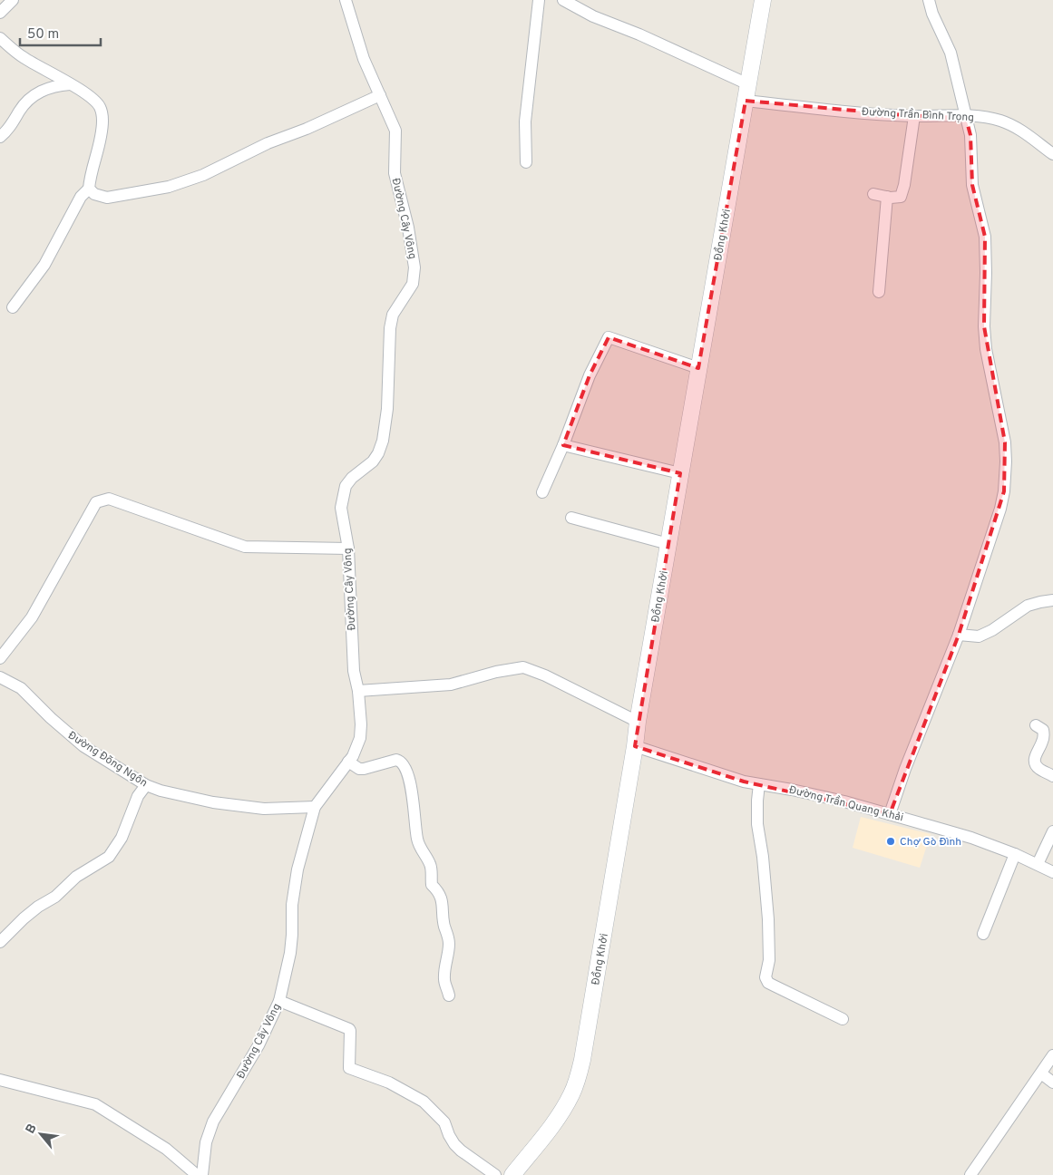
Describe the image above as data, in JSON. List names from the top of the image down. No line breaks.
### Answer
{"streets":{"main road":["Đồng Khởi"],"street":["Đường Trần Bình Trọng","Đường Cây Vông","Đường Đõng Ngôn","Đường Trần Quang Khải"]},"crossings":[["Đường Trần Bình Trọng","Đồng Khởi"],["Đường Cây Vông","Đường Đõng Ngôn"],["Đồng Khởi","Đường Trần Quang Khải"]],"places":["Chợ Gò Đình"],"scale_bar":"50 m","north":"top left"}
